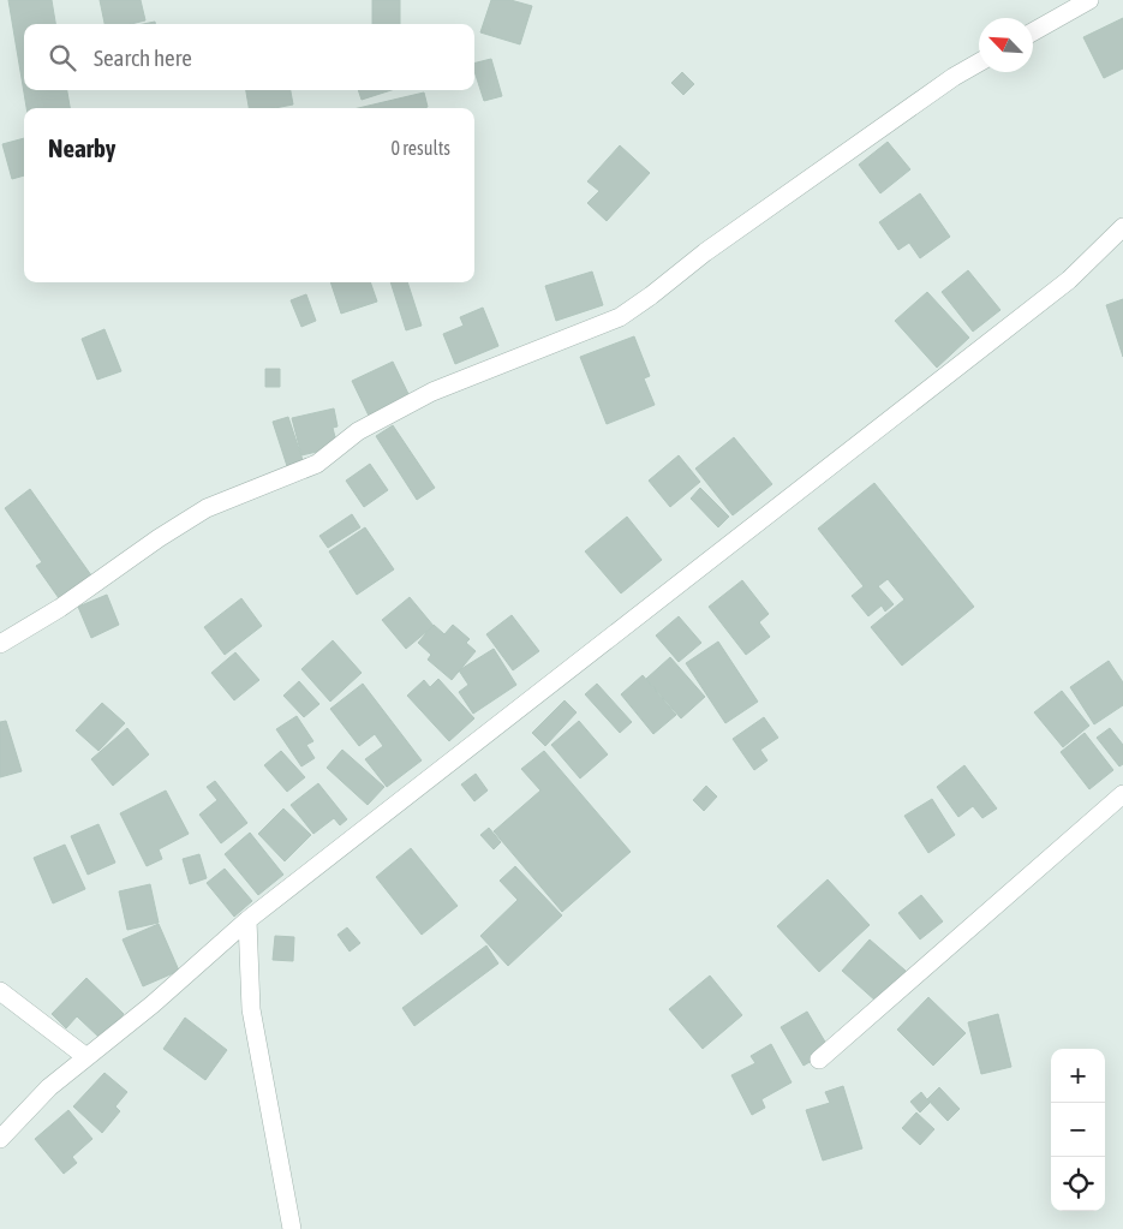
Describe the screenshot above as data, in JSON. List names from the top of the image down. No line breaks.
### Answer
{"north":"top left","page":{"search":"Search here","heading":["Nearby","0 results"],"map_buttons":["+","−"]}}
